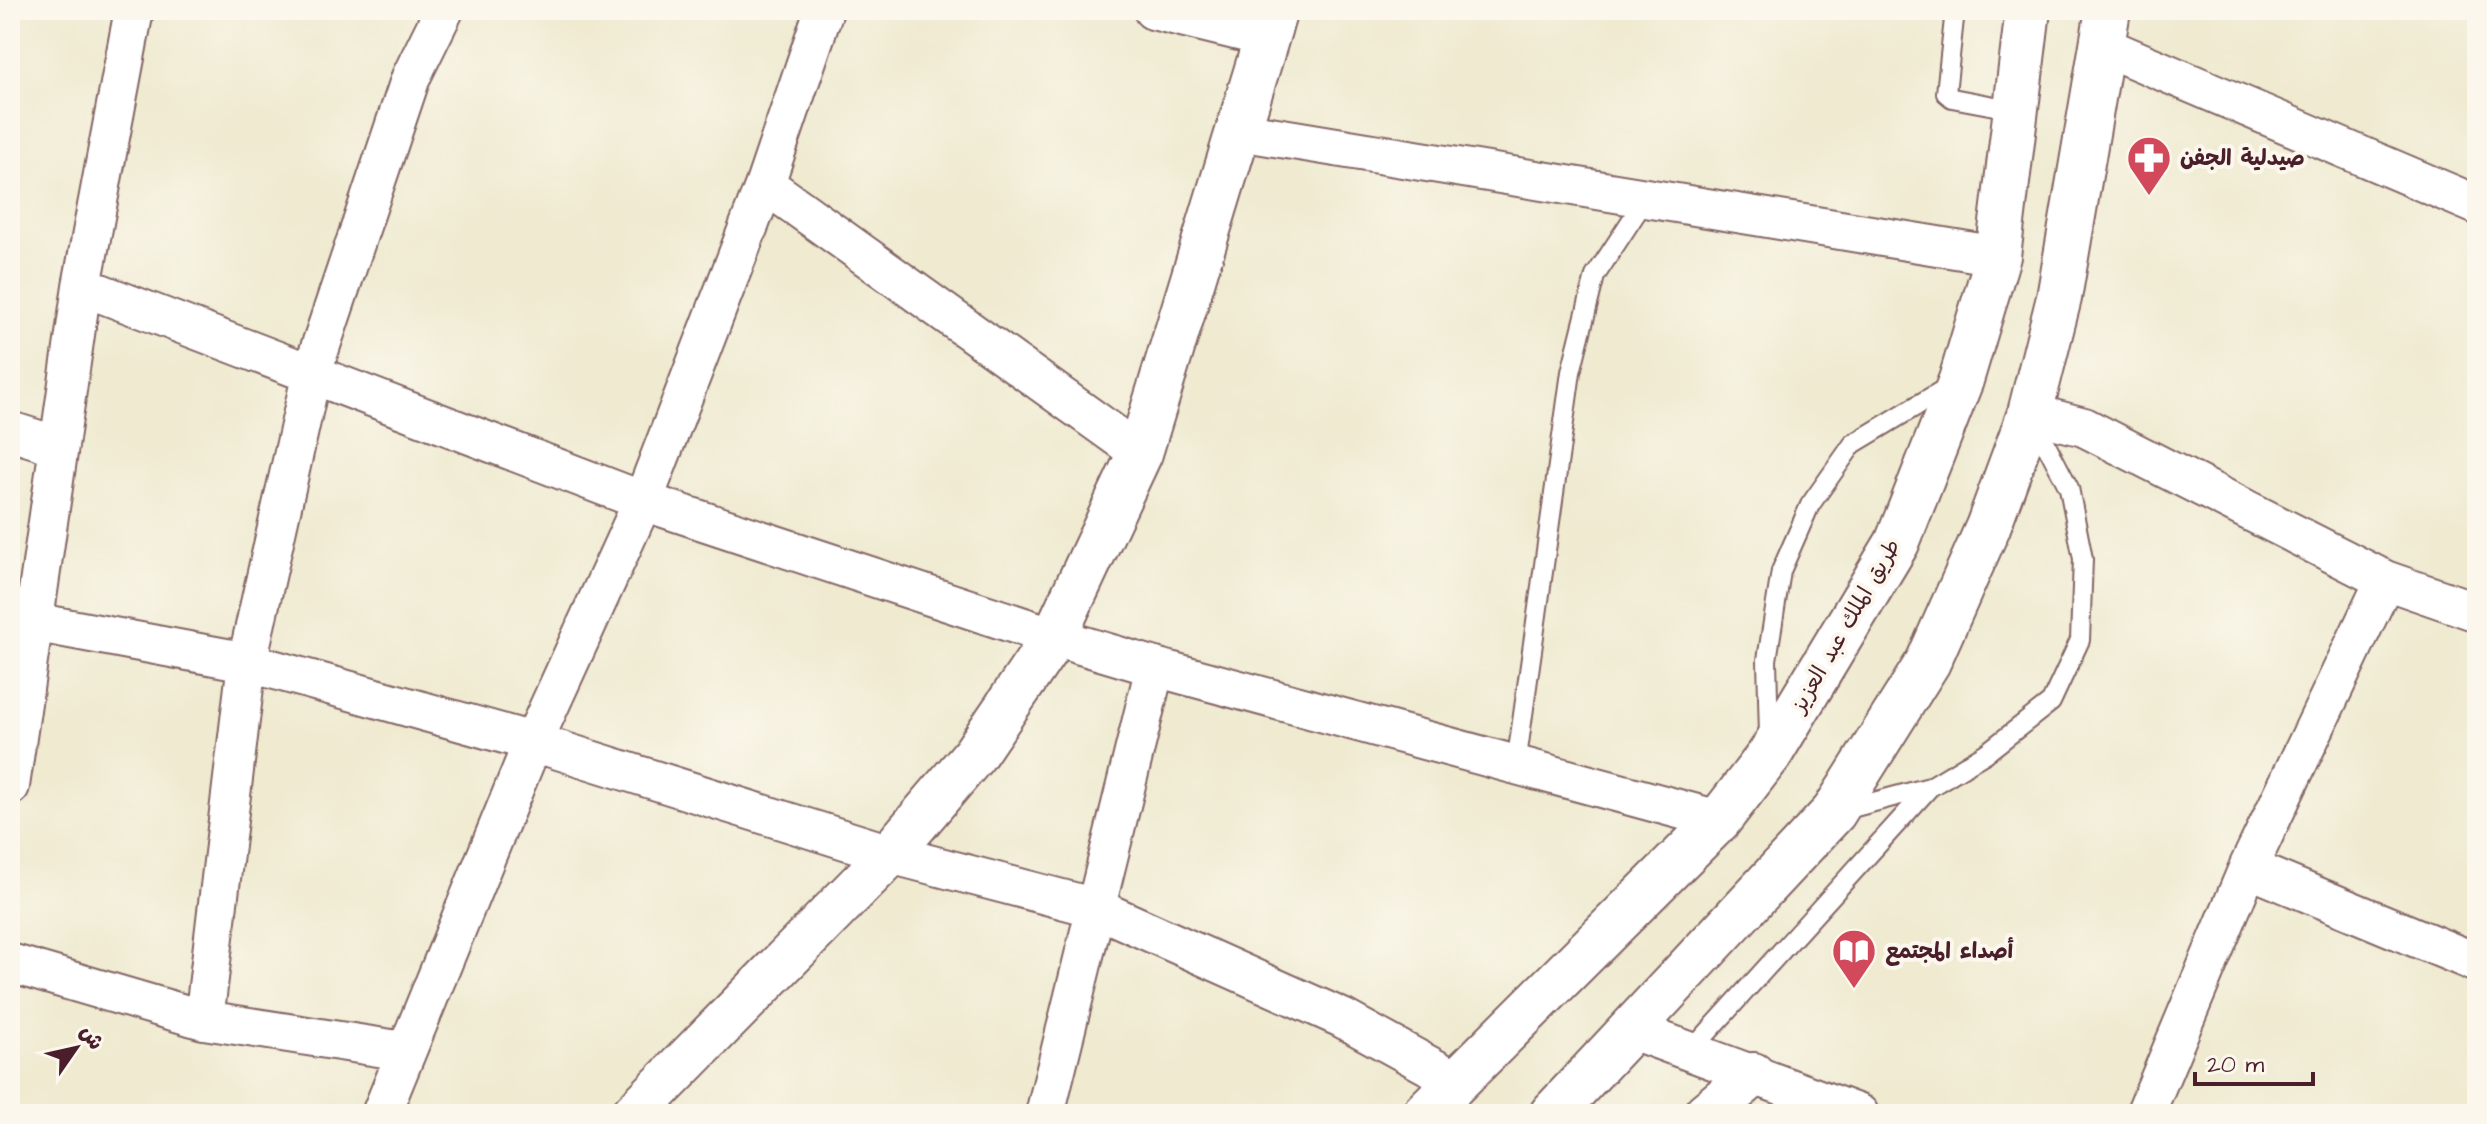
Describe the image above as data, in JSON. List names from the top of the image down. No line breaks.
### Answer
{"streets":{"main road":["طريق الملك عبد العزيز"]},"places":{"pharmacy":["صيدلية الجفن"],"library":["أصداء المجتمع"]},"scale_bar":"20 m","north":"top right"}
